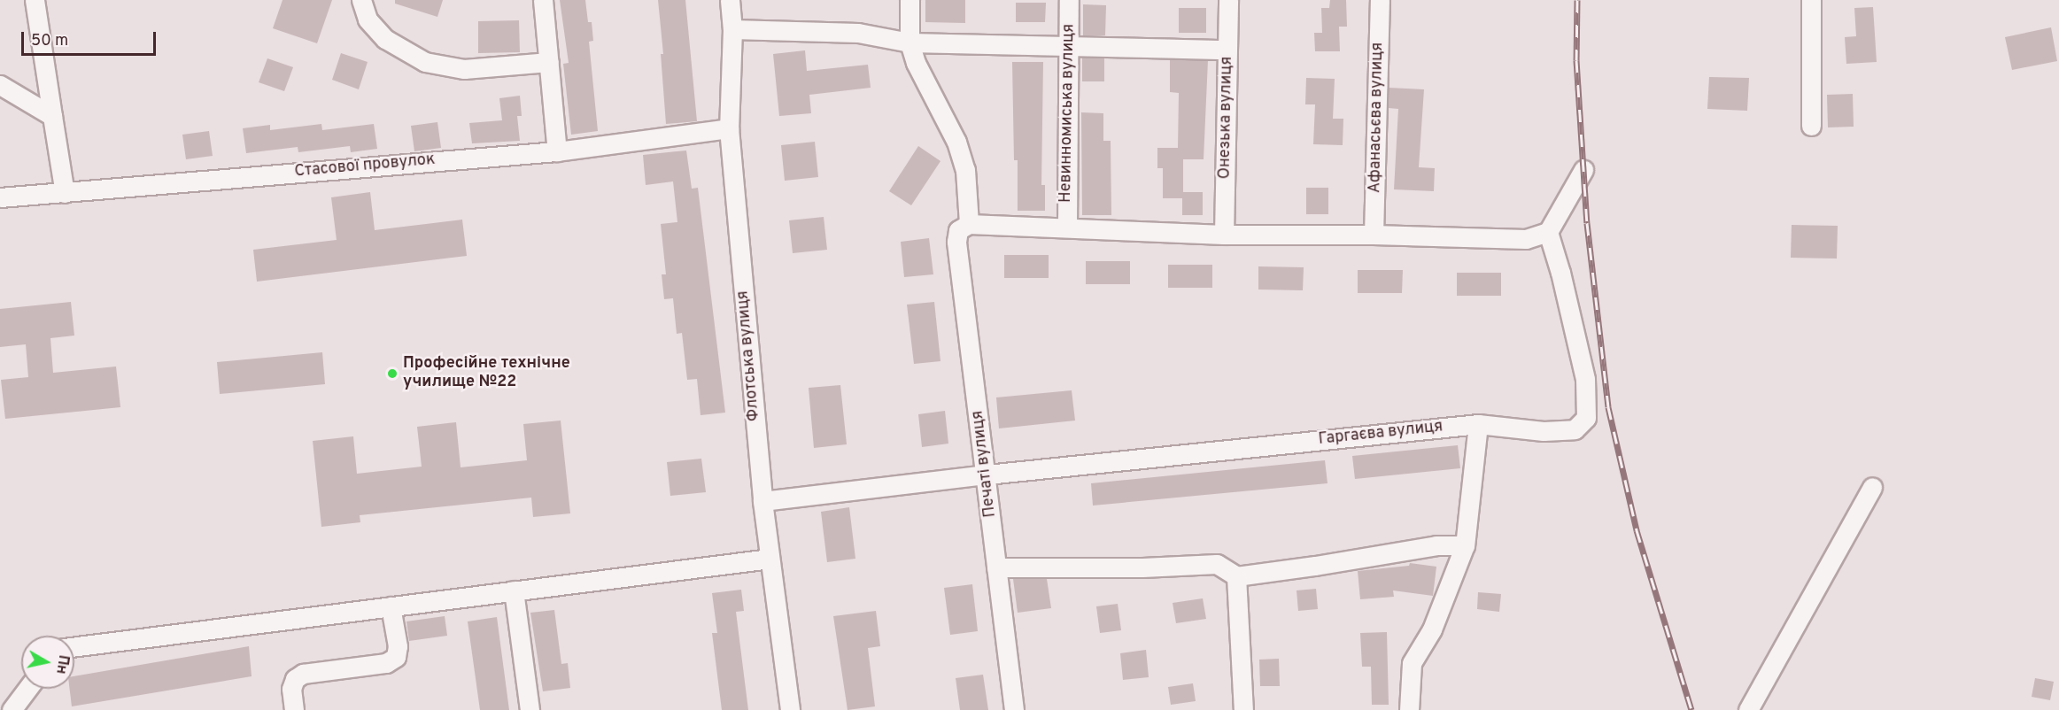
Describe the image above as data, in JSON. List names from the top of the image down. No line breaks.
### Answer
{"streets":{"street":["Невинномиська вулиця","Онезька вулиця","Афанасьєва вулиця","Стасової провулок","Флотська вулиця","Гаргаєва вулиця","Печаті вулиця"]},"crossings":[["Стасової провулок","Флотська вулиця"],["Флотська вулиця","Гаргаєва вулиця"],["Гаргаєва вулиця","Печаті вулиця"]],"places":["Професійне технічне училище №22"],"scale_bar":"50 m","north":"right"}
